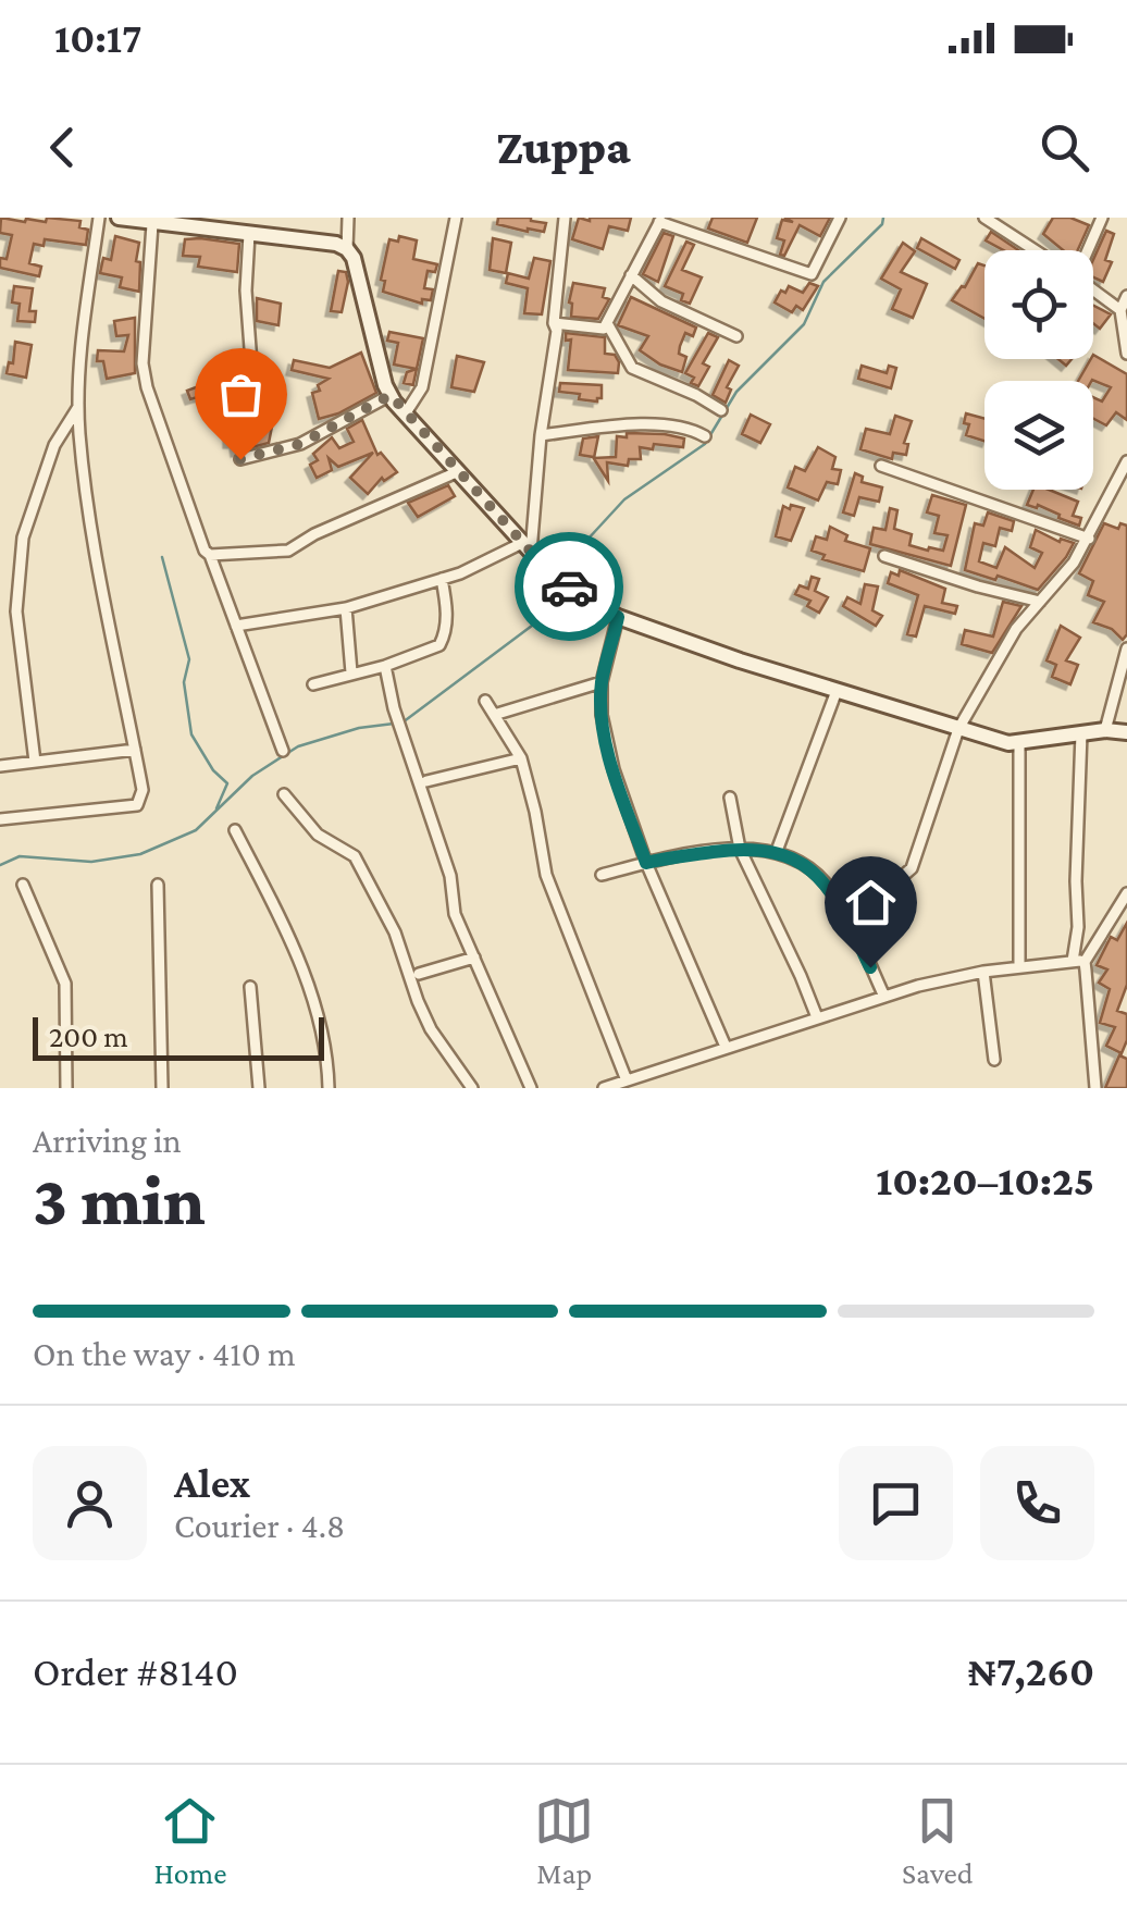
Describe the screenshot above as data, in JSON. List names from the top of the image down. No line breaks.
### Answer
{"scale_bar":"200 m","page":{"status":"10:17","header":"Zuppa","scale":"200 m","heading":["3 min","Arriving in","10:20–10:25"],"panel":["Alex","Courier · 4.8","Order #8140","₦7,260"],"bar":"On the way · 410 m","tabs":["Home","Map","Saved"]}}
